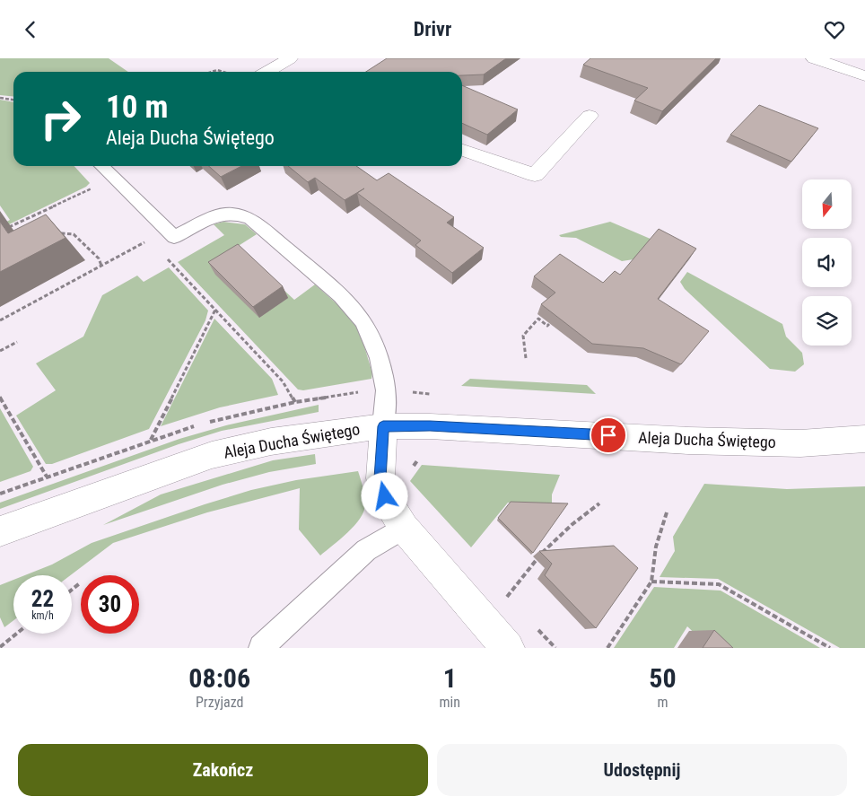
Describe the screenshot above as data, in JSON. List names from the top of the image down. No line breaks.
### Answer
{"streets":{"street":["Aleja Ducha Świętego"]},"north":"bottom","page":{"header":"Drivr","turn":["10 m","Aleja Ducha Świętego"],"speed":"22 km/h","limit":"30","eta":["08:06","Przyjazd","1","min","50","m"],"buttons":["Zakończ","Udostępnij"]}}
